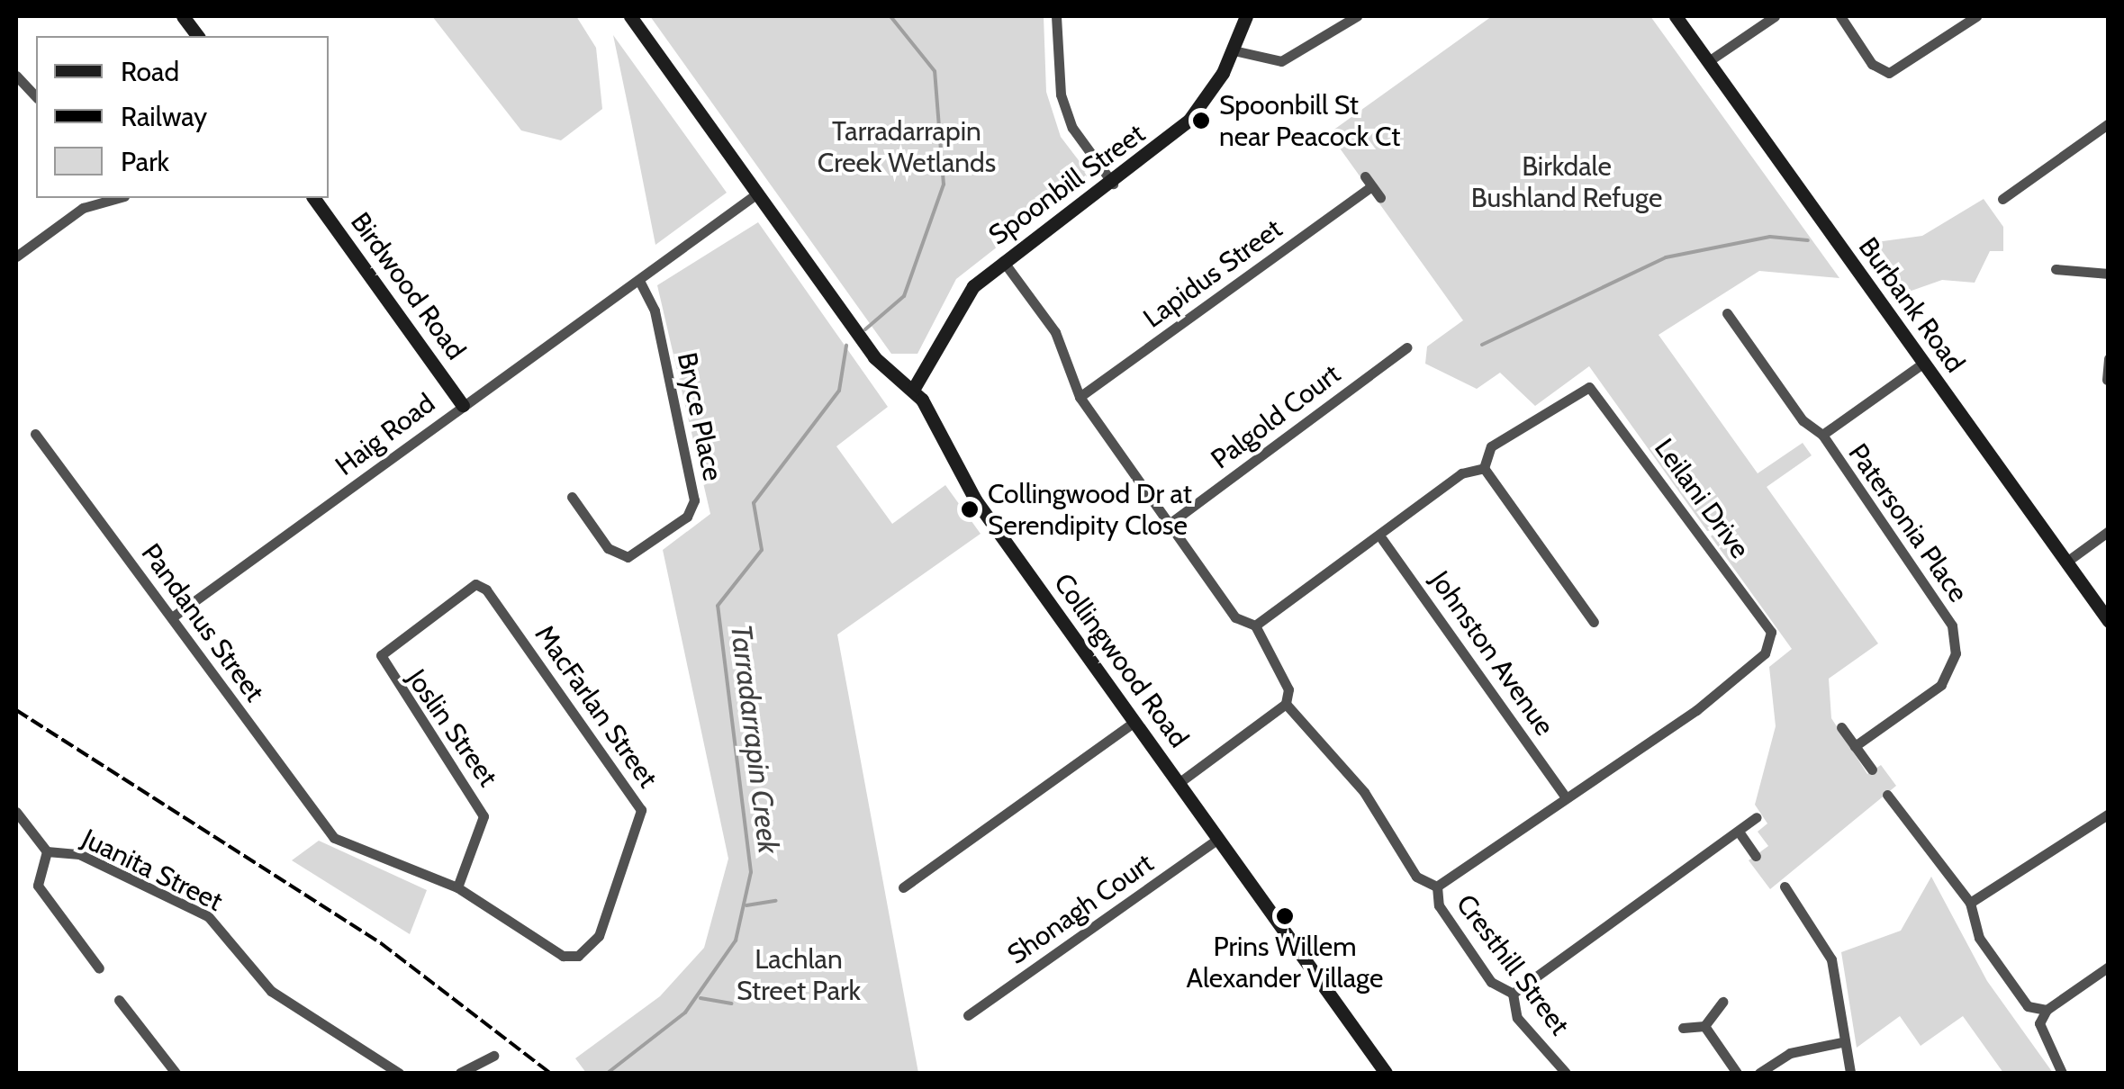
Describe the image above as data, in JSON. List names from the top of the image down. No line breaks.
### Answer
{"streets":{"street":["Spoonbill Street","Lapidus Street","Birdwood Road","Burbank Road","Bryce Place","Palgold Court","Haig Road","Leilani Drive","Patersonia Place","Pandanus Street","Johnston Avenue","Collingwood Road","MacFarlan Street","Joslin Street","Juanita Street","Shonagh Court","Cresthill Street"]},"crossings":[["Spoonbill Street","Collingwood Road"],["Birdwood Road","Haig Road"],["Bryce Place","Haig Road"],["Haig Road","Pandanus Street"],["Haig Road","Collingwood Road"],["Leilani Drive","Johnston Avenue"],["Leilani Drive","Cresthill Street"],["Pandanus Street","MacFarlan Street"],["Collingwood Road","Shonagh Court"],["MacFarlan Street","Joslin Street"]],"water":["Tarradarrapin Creek"],"parks":["Tarradarrapin Creek Wetlands","Birkdale Bushland Refuge","Lachlan Street Park"],"places":["Spoonbill St near Peacock Ct","Collingwood Dr at Serendipity Close","Prins Willem Alexander Village"],"legend":["Road","Railway","Park"]}
